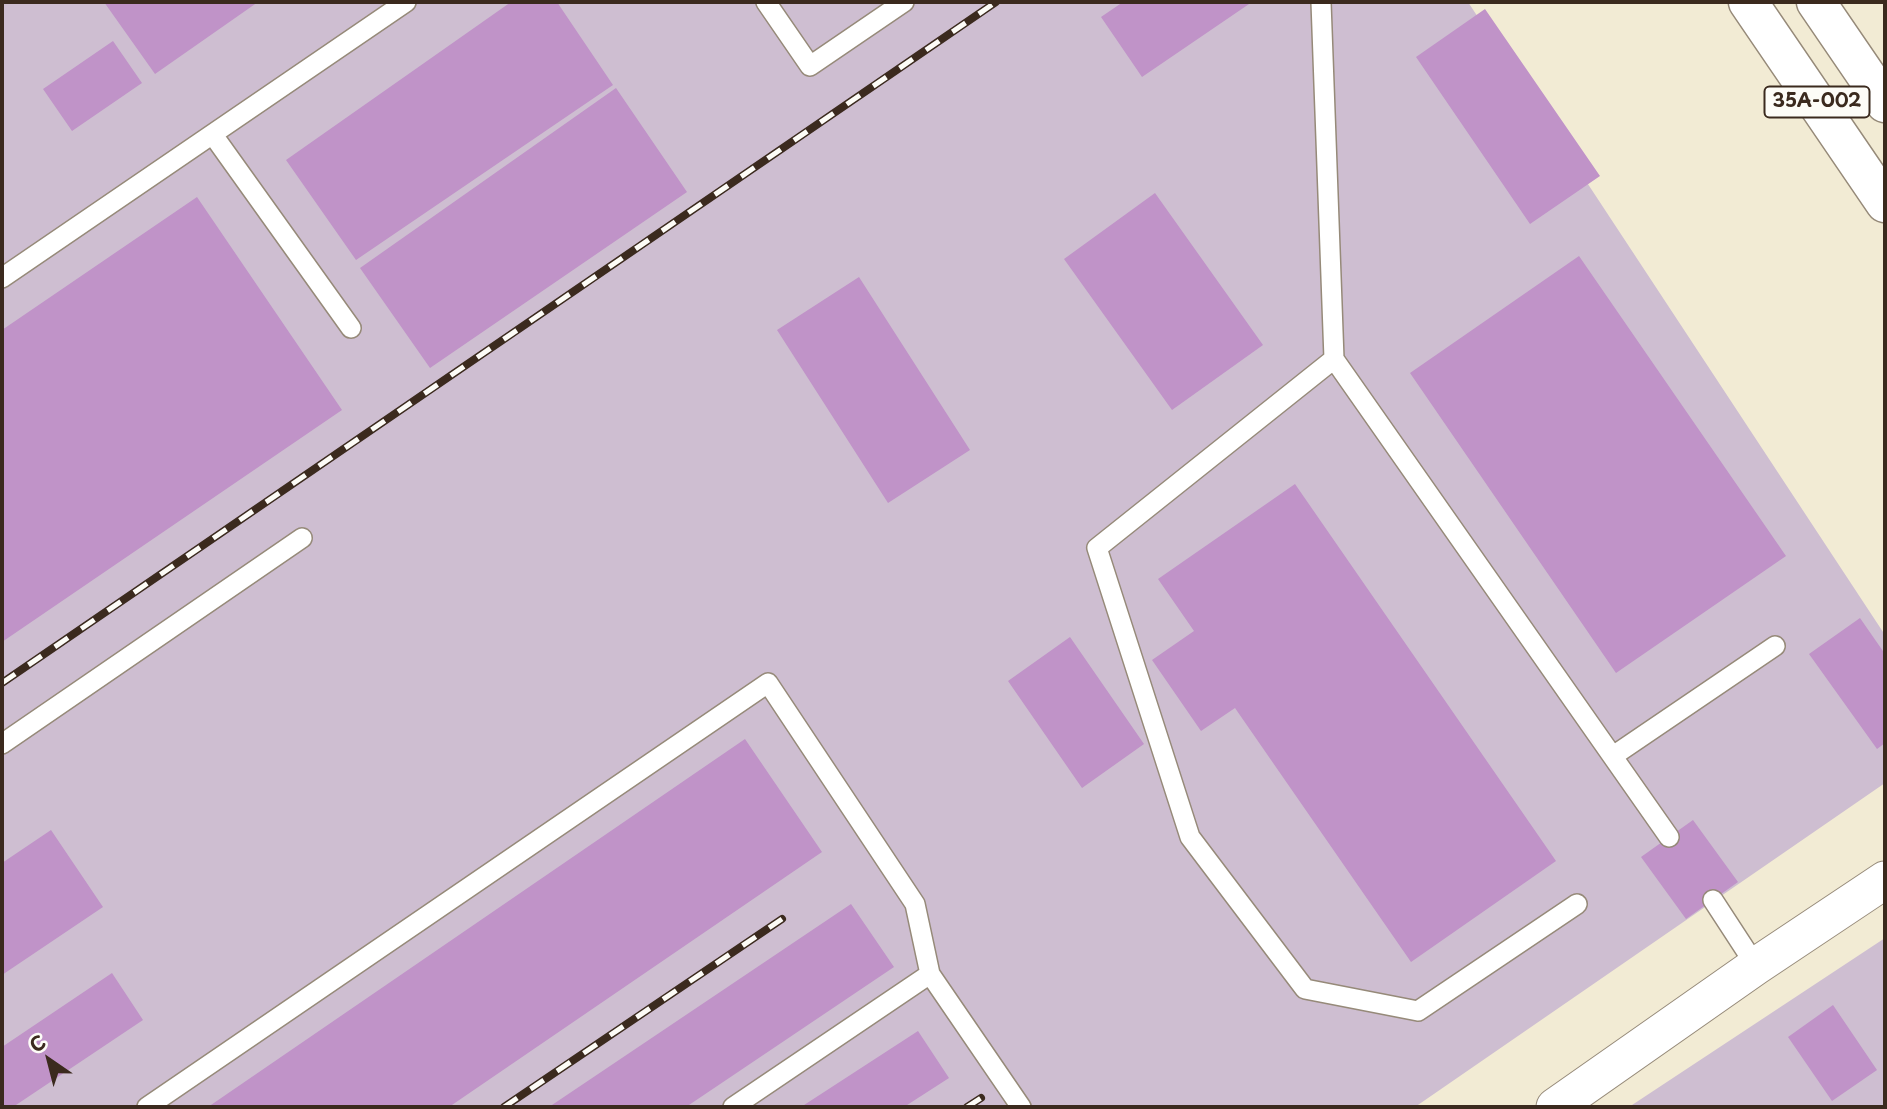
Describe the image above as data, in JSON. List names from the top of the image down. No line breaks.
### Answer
{"streets":{"main road":["35А-002"]},"north":"top left"}
